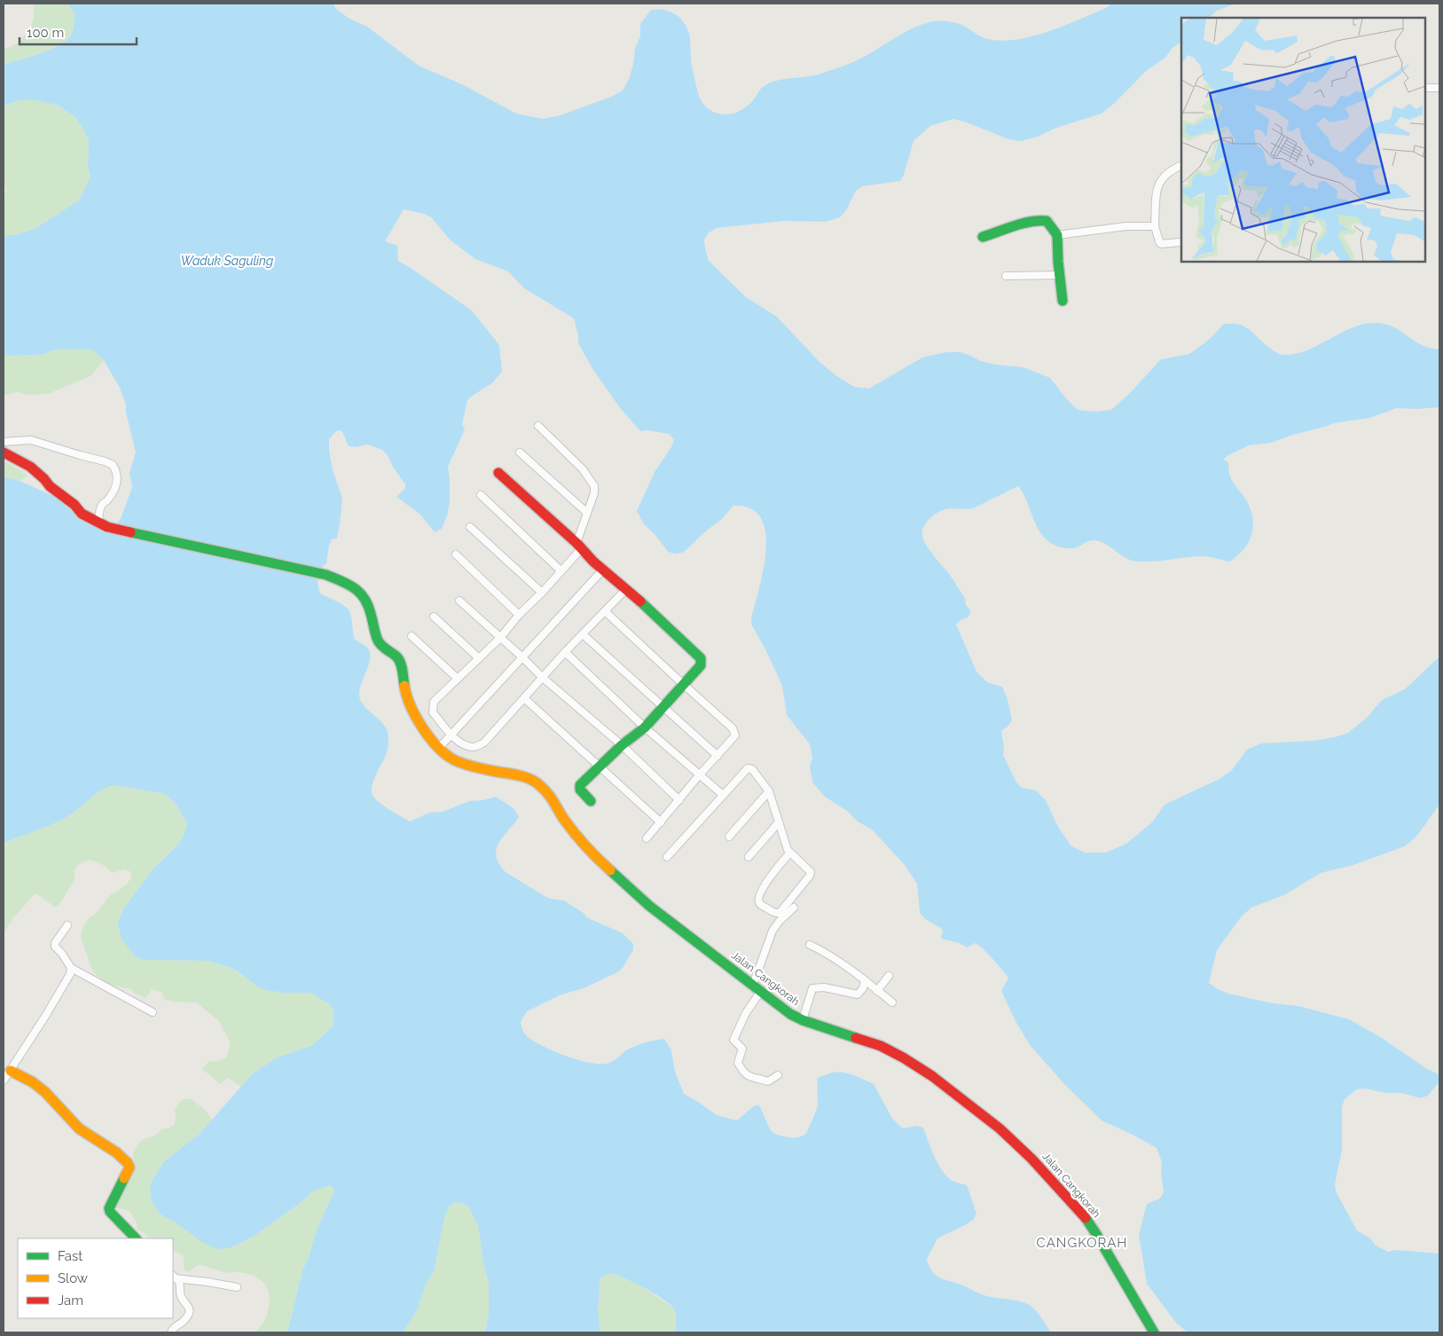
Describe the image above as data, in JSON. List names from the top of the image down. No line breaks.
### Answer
{"streets":{"street":["Jalan Cangkorah"]},"districts":["CANGKORAH"],"water":["Waduk Saguling"],"legend":["Fast","Slow","Jam"],"scale_bar":"100 m"}
